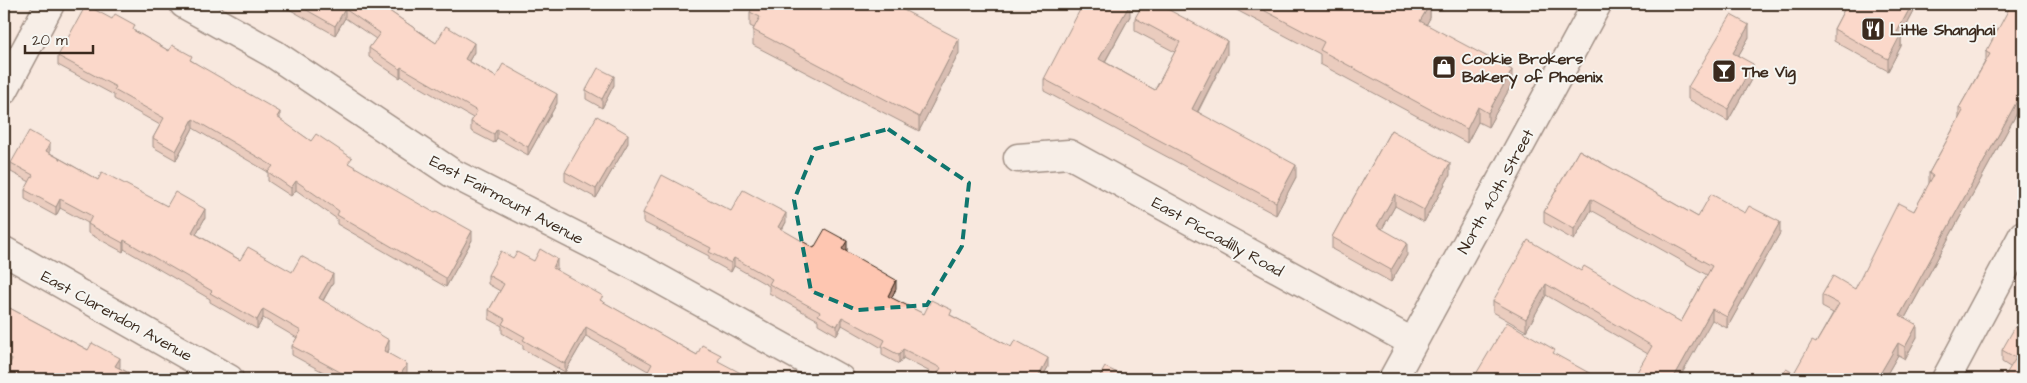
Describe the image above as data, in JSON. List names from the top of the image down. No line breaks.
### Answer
{"streets":{"street":["North 40th Street","East Fairmount Avenue","East Piccadilly Road","East Clarendon Avenue"]},"crossings":[["North 40th Street","East Piccadilly Road"]],"places":{"restaurant":["Little Shanghai"],"shop":["Cookie Brokers Bakery of Phoenix"],"bar":["The Vig"]},"scale_bar":"20 m"}
